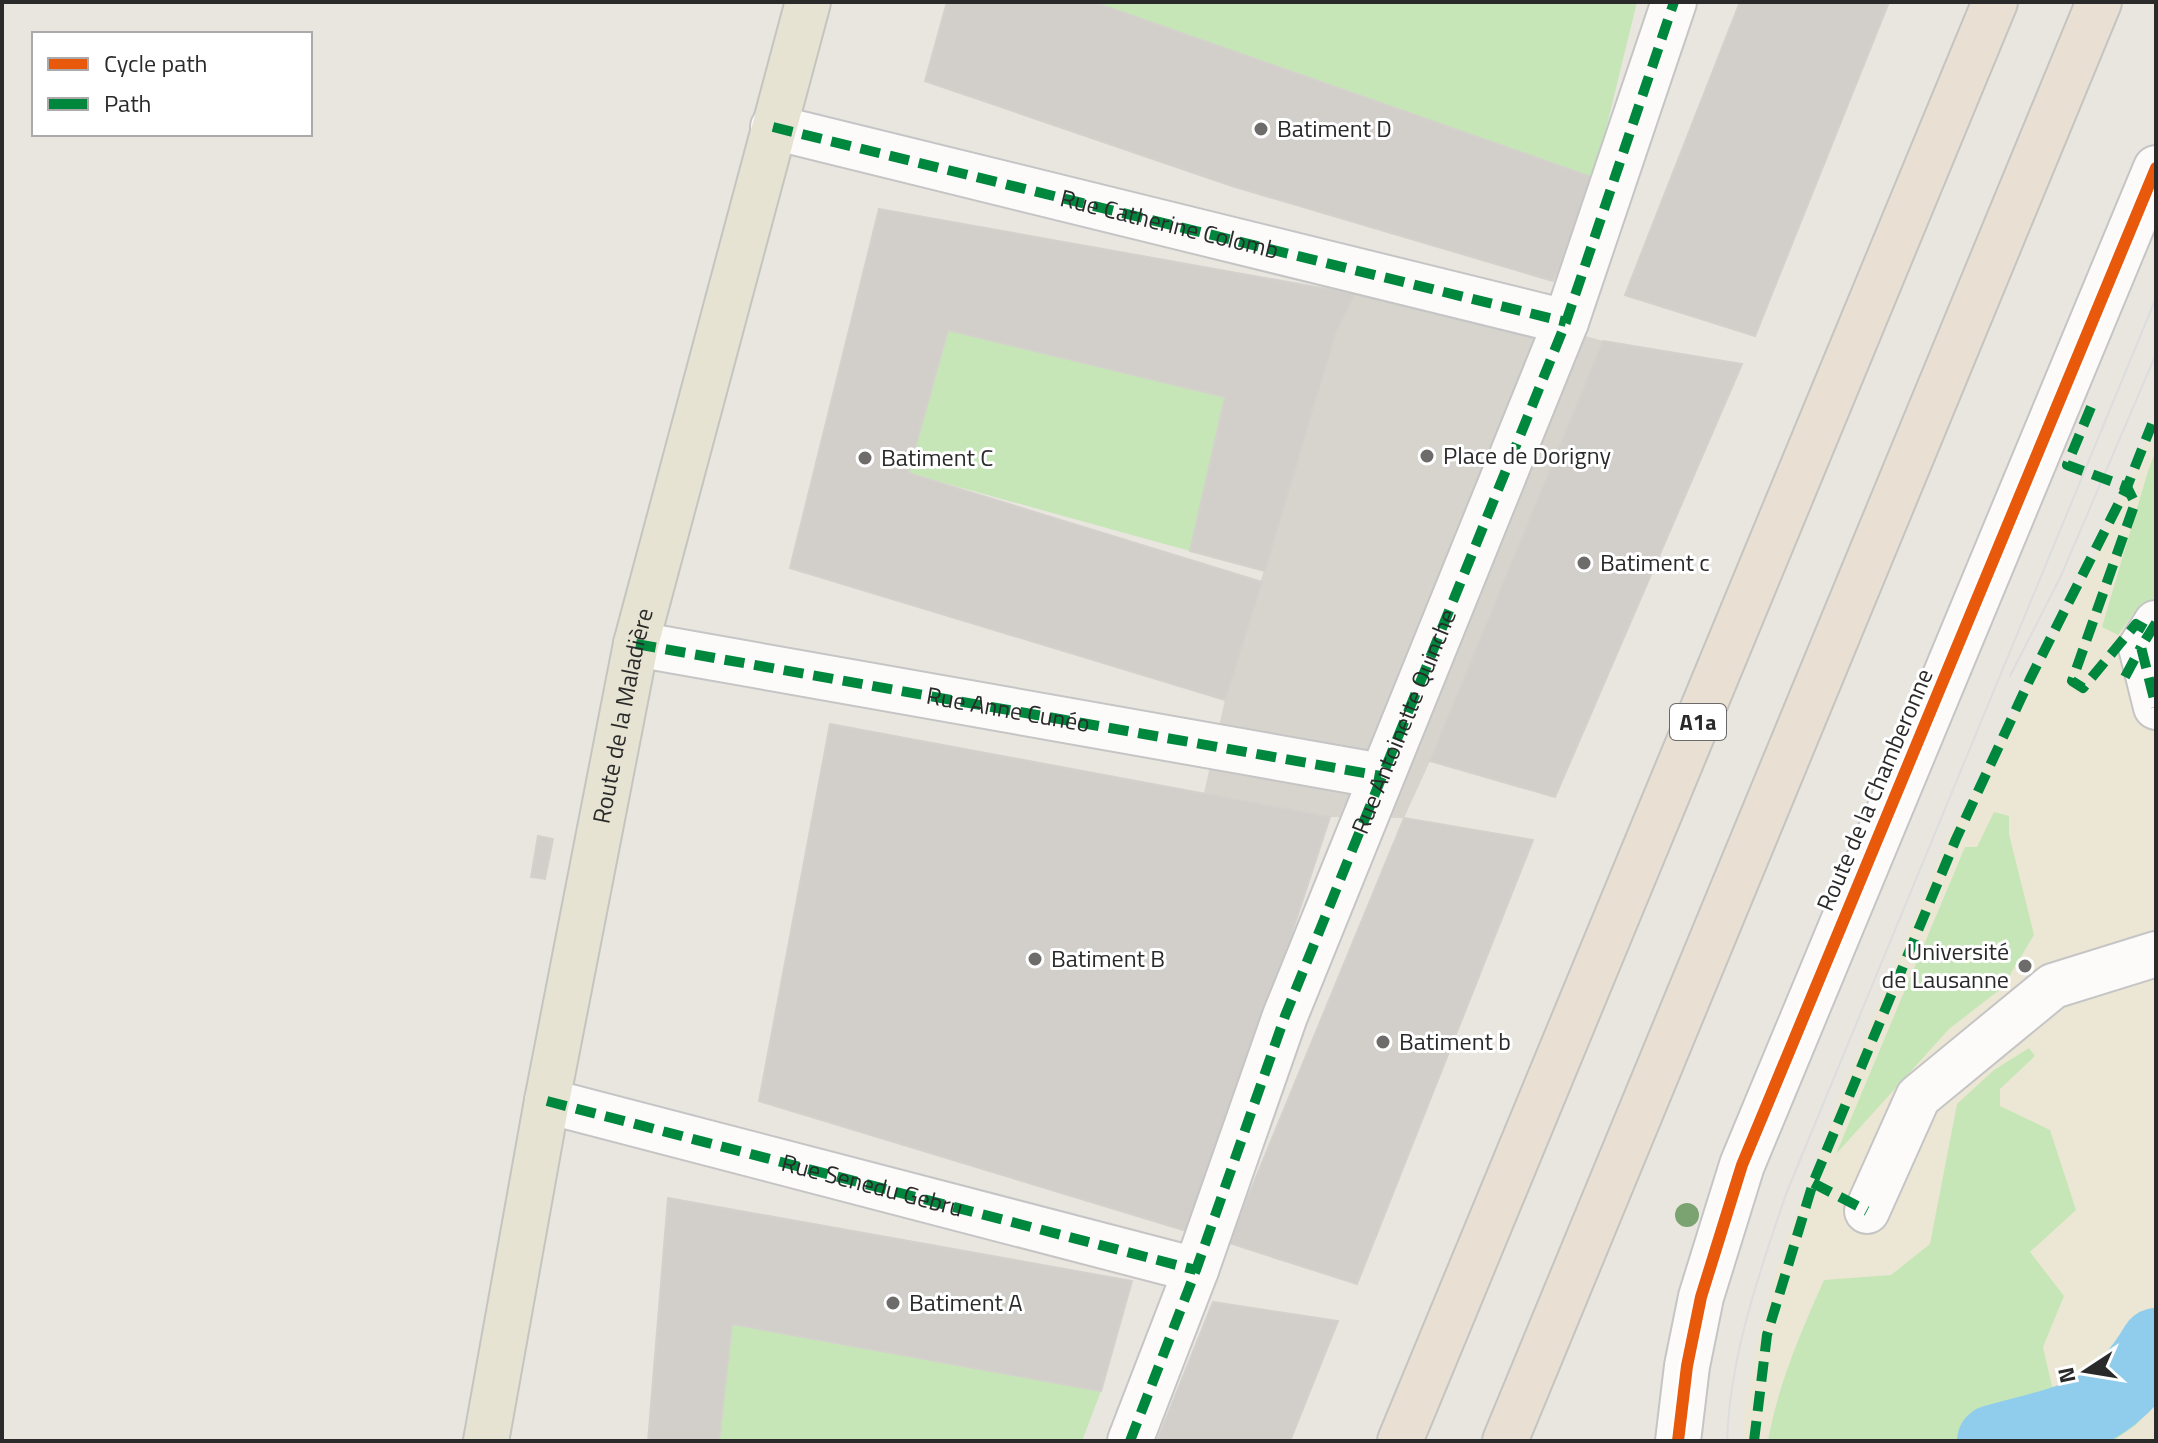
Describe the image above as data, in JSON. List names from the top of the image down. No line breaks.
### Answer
{"streets":{"highway":["A1a"],"main road":["Route de la Maladière"],"street":["Rue Catherine Colomb","Rue Anne Cunéo","Rue Antoinette Quinche","Route de la Chamberonne","Rue Senedu Gebru"]},"crossings":[["Rue Catherine Colomb","Route de la Maladière"],["Rue Catherine Colomb","Rue Antoinette Quinche"],["Rue Anne Cunéo","Route de la Maladière"],["Rue Anne Cunéo","Rue Antoinette Quinche"],["Route de la Maladière","Rue Senedu Gebru"],["Rue Antoinette Quinche","Rue Senedu Gebru"]],"places":["Batiment D","Place de Dorigny","Batiment C","Batiment c","Batiment B","Université de Lausanne","Batiment b","Batiment A"],"legend":["Cycle path","Path"],"north":"left"}
